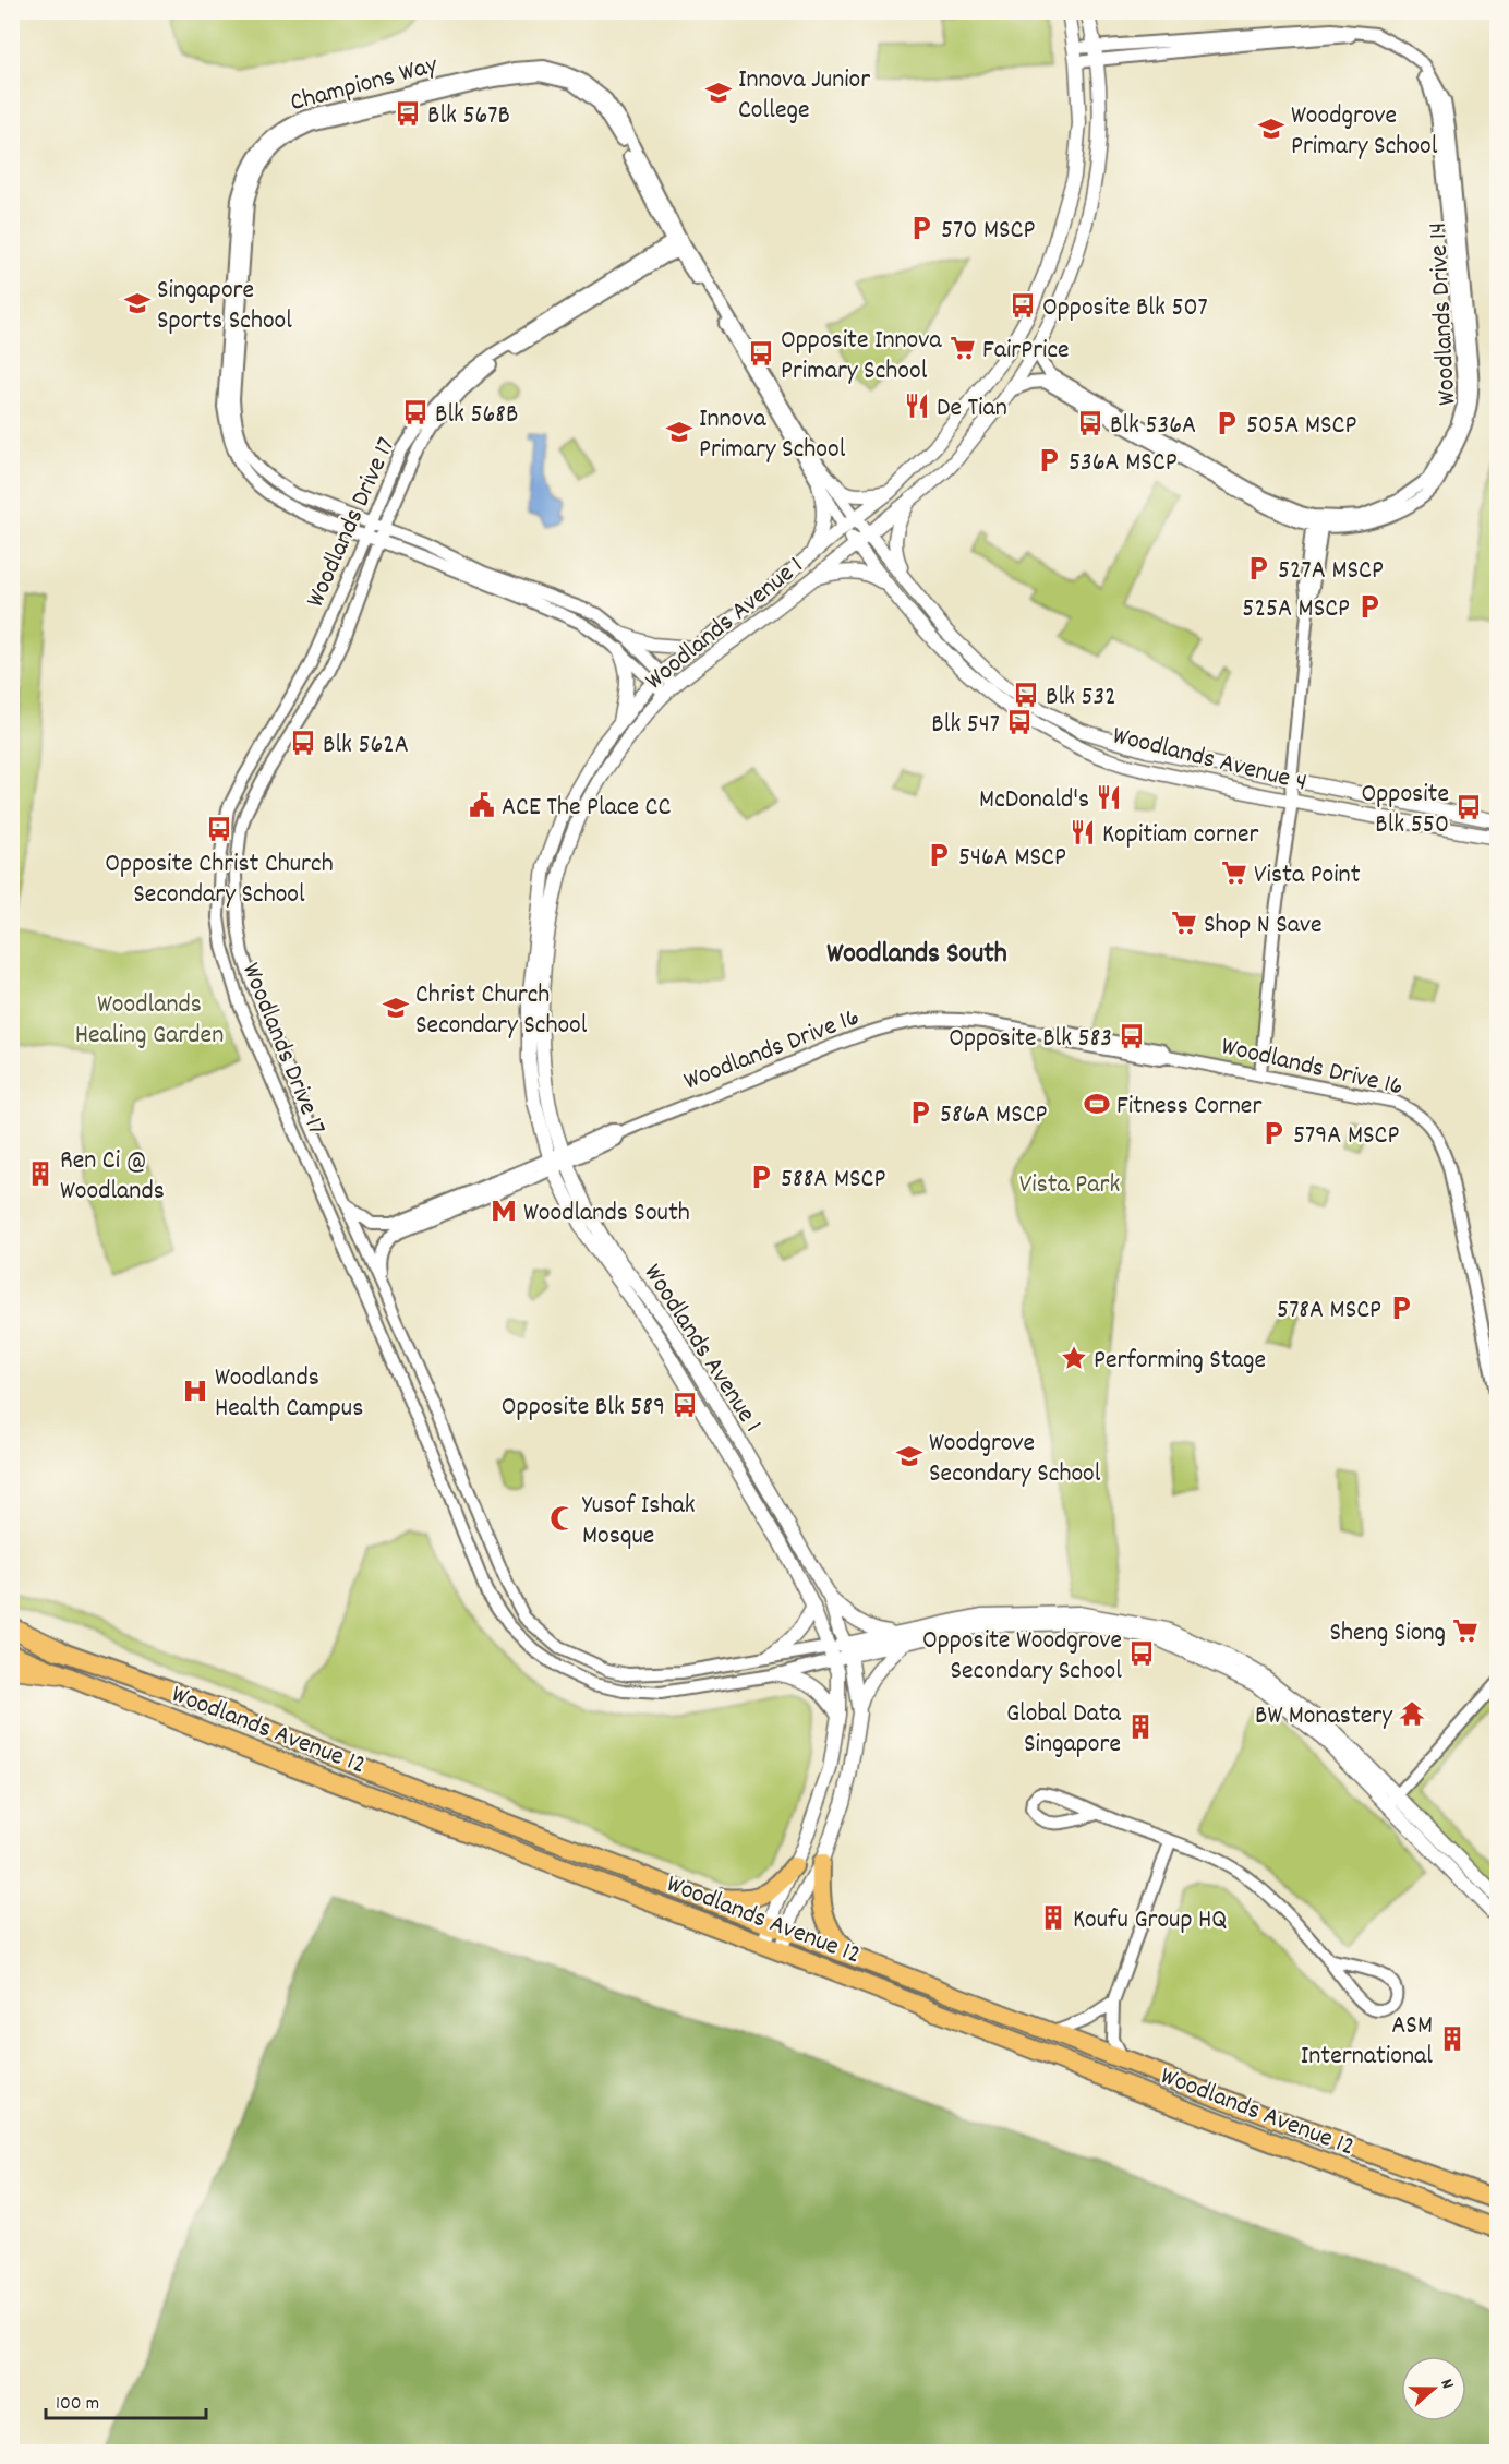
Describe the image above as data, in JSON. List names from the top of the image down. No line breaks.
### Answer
{"streets":{"main road":["Woodlands Avenue 12"],"street":["Champions Way","Woodlands Drive 14","Woodlands Drive 17","Woodlands Avenue 1","Woodlands Avenue 4","Woodlands Drive 16"]},"crossings":[["Champions Way","Woodlands Drive 17"],["Champions Way","Woodlands Avenue 1"],["Champions Way","Woodlands Avenue 4"],["Woodlands Drive 14","Woodlands Avenue 1"],["Woodlands Drive 17","Woodlands Avenue 1"],["Woodlands Drive 17","Woodlands Drive 16"],["Woodlands Avenue 1","Woodlands Avenue 4"],["Woodlands Avenue 1","Woodlands Drive 16"],["Woodlands Avenue 1","Woodlands Avenue 12"]],"districts":["Woodlands South"],"parks":["Woodlands Healing Garden","Vista Park"],"places":{"school or university":["Innova Junior College","Woodgrove Primary School","Singapore Sports School","Innova Primary School","Christ Church Secondary School","Woodgrove Secondary School"],"bus stop":["Blk 567B","Opposite Blk 507","Opposite Innova Primary School","Blk 568B","Blk 536A","Blk 532","Blk 547","Blk 562A","Opposite Blk 550","Opposite Christ Church Secondary School","Opposite Blk 583","Opposite Blk 589","Opposite Woodgrove Secondary School"],"parking":["570 MSCP","505A MSCP","536A MSCP","527A MSCP","525A MSCP","546A MSCP","586A MSCP","579A MSCP","588A MSCP","578A MSCP"],"supermarket":["FairPrice","Vista Point","Shop N Save","Sheng Siong"],"restaurant":["De Tian","McDonald's","Kopitiam corner"],"public building":["ACE The Place CC"],"sports":["Fitness Corner"],"building":["Ren Ci @ Woodlands","Global Data Singapore","Koufu Group HQ","ASM International"],"metro station":["Woodlands South"],"place":["Performing Stage"],"hospital":["Woodlands Health Campus"],"mosque":["Yusof Ishak Mosque"],"temple":["BW Monastery"]},"scale_bar":"100 m","north":"right"}
